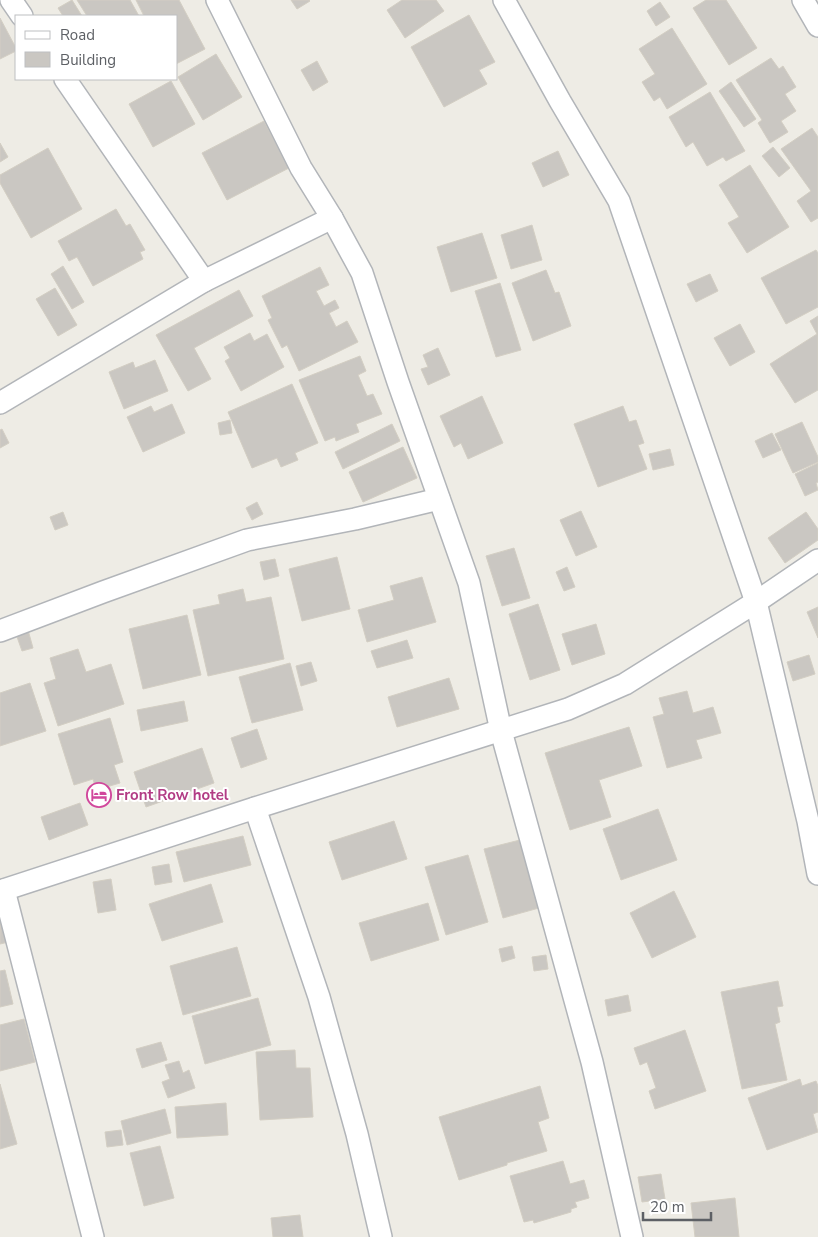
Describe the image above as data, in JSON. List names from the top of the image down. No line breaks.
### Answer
{"places":{"hotel":["Front Row hotel"]},"legend":["Road","Building"],"scale_bar":"20 m"}
